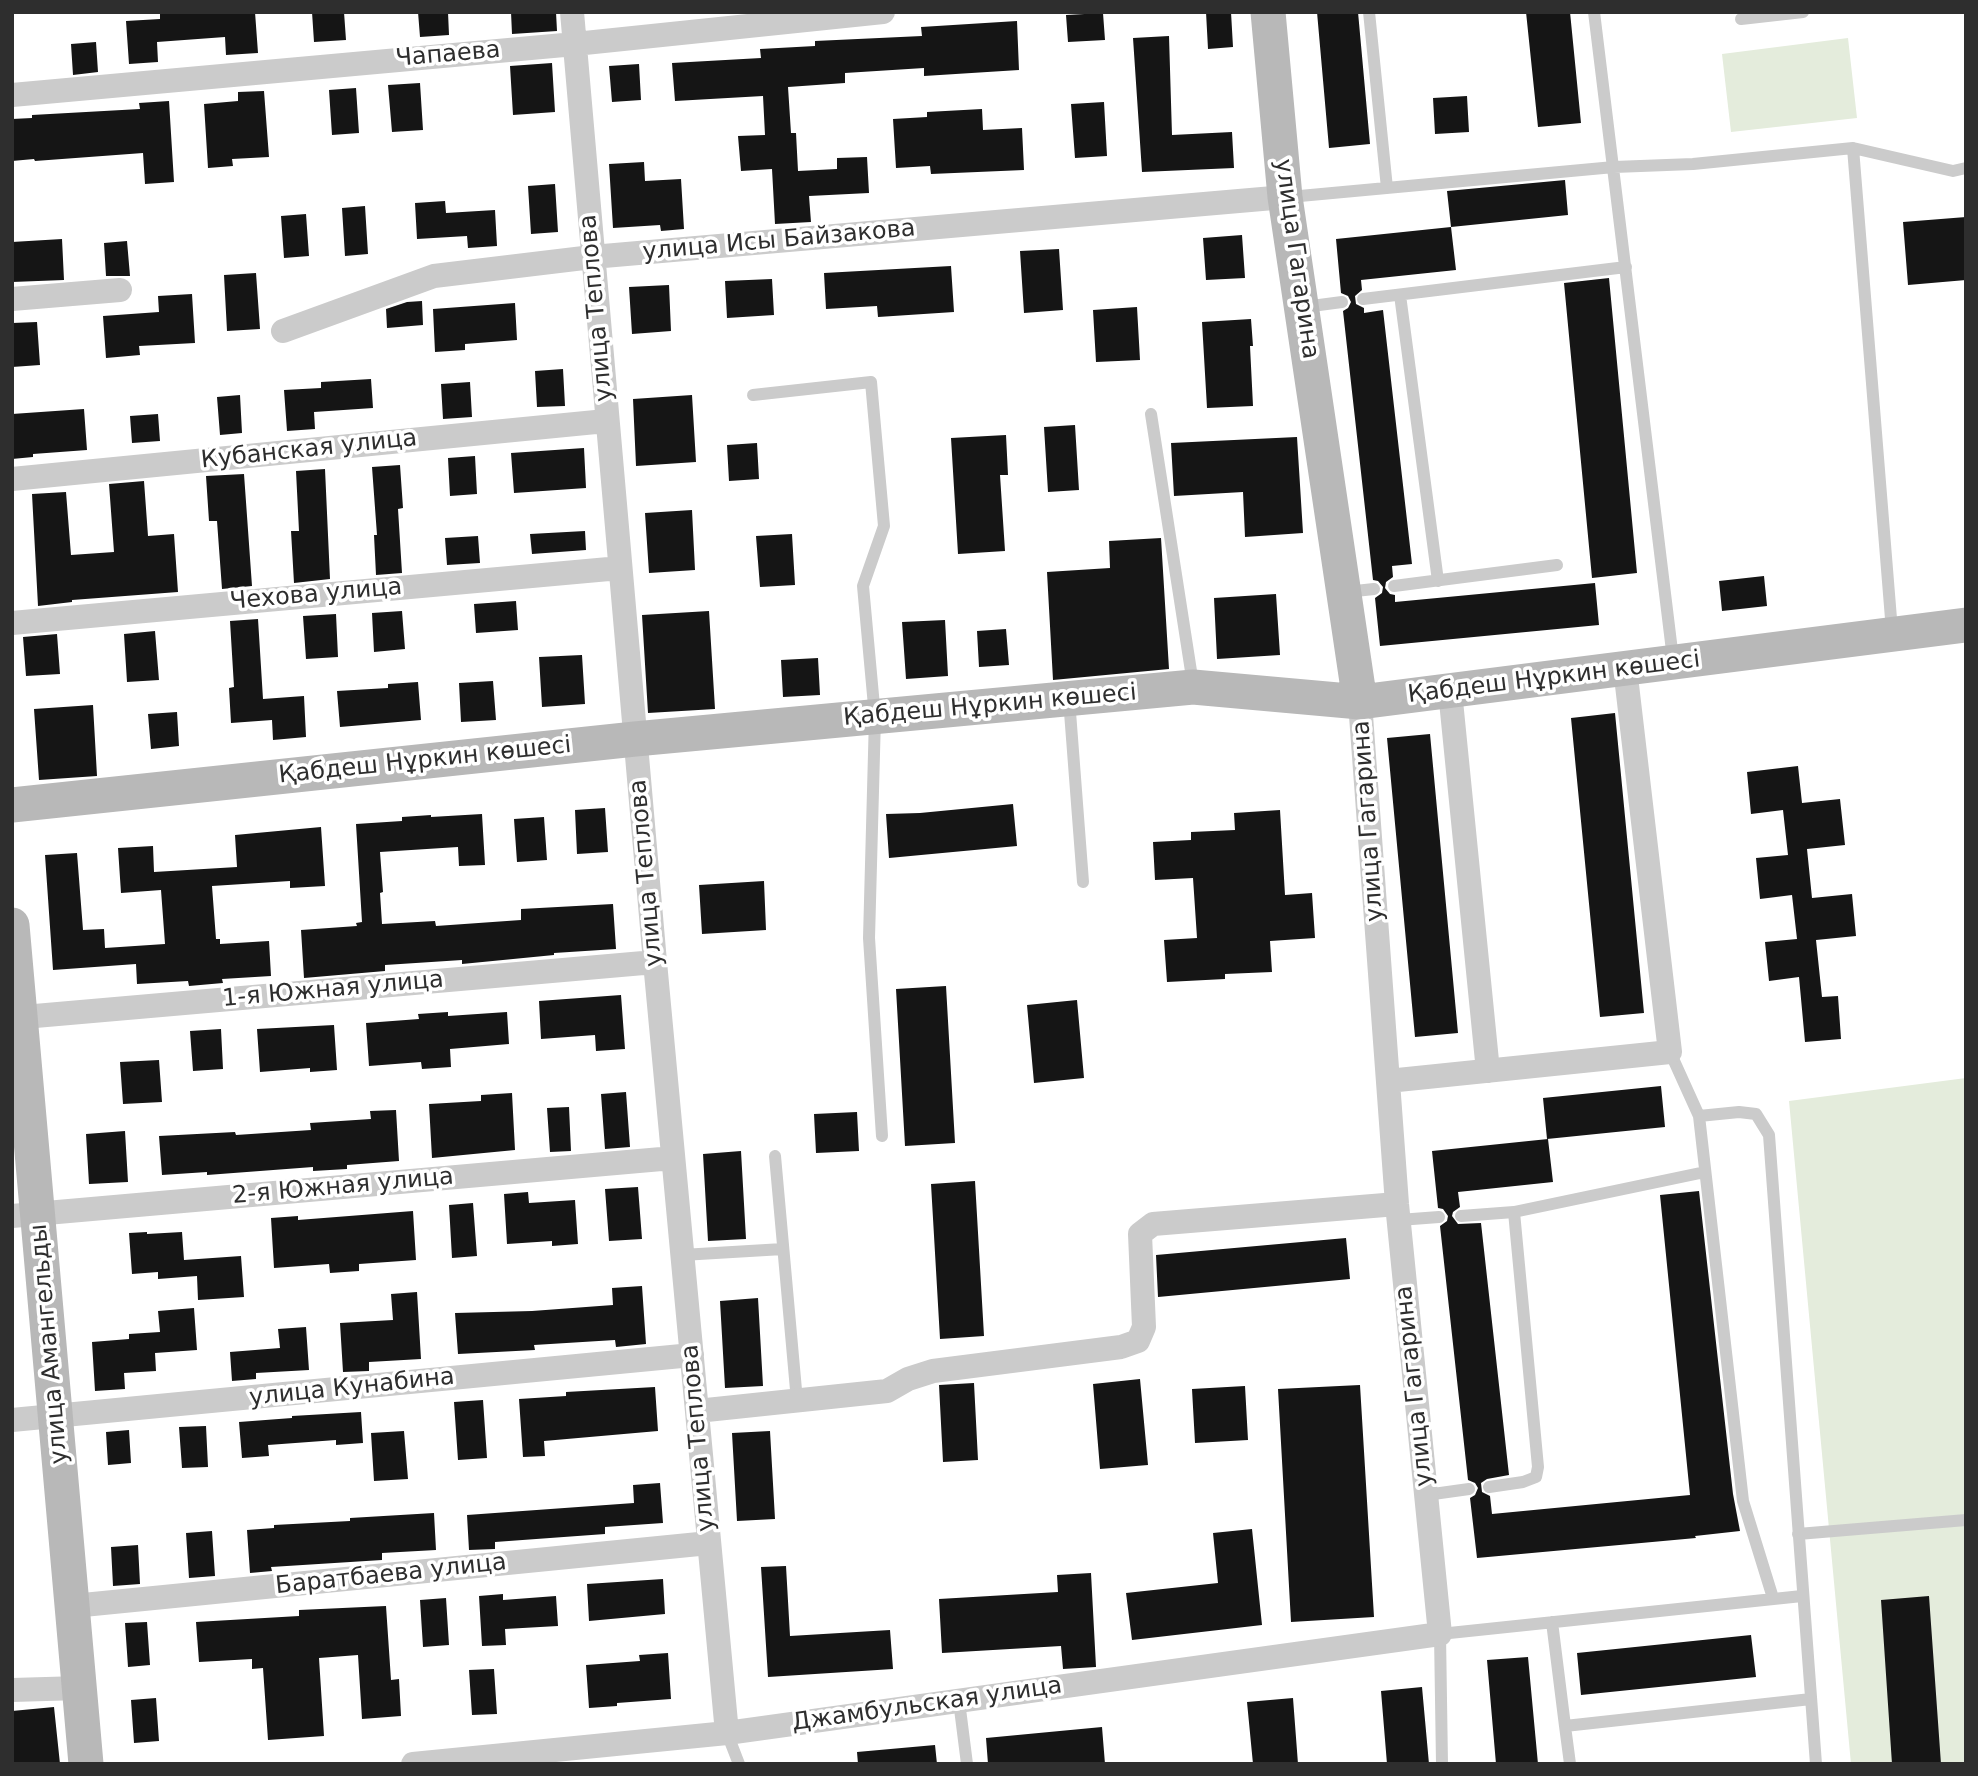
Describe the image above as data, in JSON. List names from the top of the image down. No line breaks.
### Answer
{"streets":{"street":["Чапаева","улица Исы Байзакова","улица Гагарина","улица Теплова","Кубанская улица","Чехова улица","Қабдеш Нұркин көшесі","1-я Южная улица","2-я Южная улица","улица Амангельды","улица Кунабина","Баратбаева улица","Джамбульская улица"]},"crossings":[["Чапаева","улица Теплова"],["улица Исы Байзакова","улица Гагарина"],["улица Исы Байзакова","улица Теплова"],["улица Гагарина","Қабдеш Нұркин көшесі"],["улица Гагарина","Джамбульская улица"],["улица Теплова","Кубанская улица"],["улица Теплова","Чехова улица"],["улица Теплова","Қабдеш Нұркин көшесі"],["улица Теплова","1-я Южная улица"],["улица Теплова","2-я Южная улица"],["улица Теплова","улица Кунабина"],["улица Теплова","Баратбаева улица"],["улица Теплова","Джамбульская улица"],["1-я Южная улица","улица Амангельды"],["2-я Южная улица","улица Амангельды"],["улица Амангельды","улица Кунабина"],["улица Амангельды","Баратбаева улица"]]}
